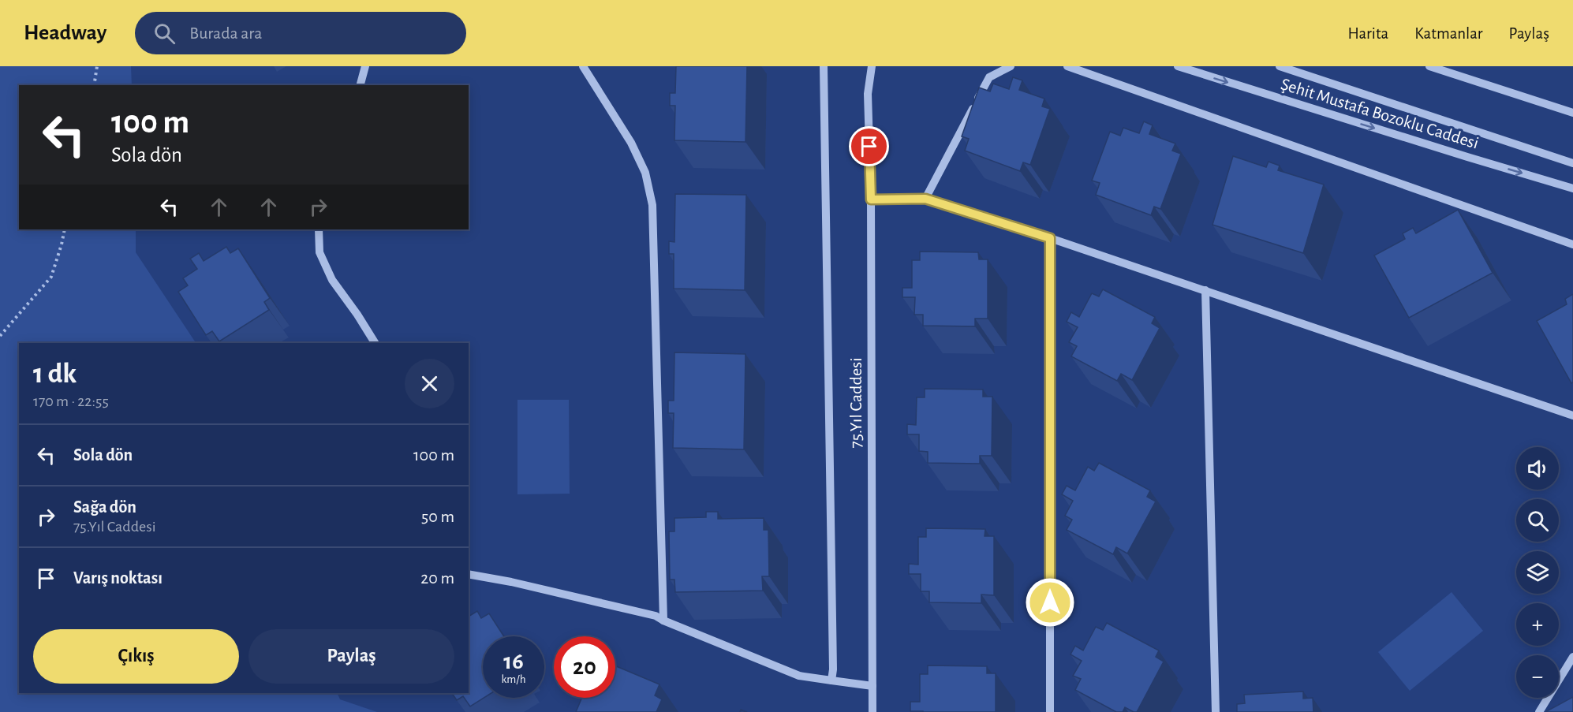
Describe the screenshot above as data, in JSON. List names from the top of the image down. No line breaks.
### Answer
{"streets":{"street":["Şehit Mustafa Bozoklu Caddesi","75.Yıl Caddesi"]},"page":{"header":"Headway","search":"Burada ara","nav":["Harita","Katmanlar","Paylaş"],"turn":["100 m","Sola dön"],"heading":["1 dk","170 m · 22:55"],"list":[{"name":"Sola dön","value":"100 m"},{"name":"Sağa dön","note":"75.Yıl Caddesi","value":"50 m"},{"name":"Varış noktası","value":"20 m"}],"map_buttons":["+","−"],"buttons":["Çıkış","Paylaş"],"speed":"16 km/h","limit":"20"}}
